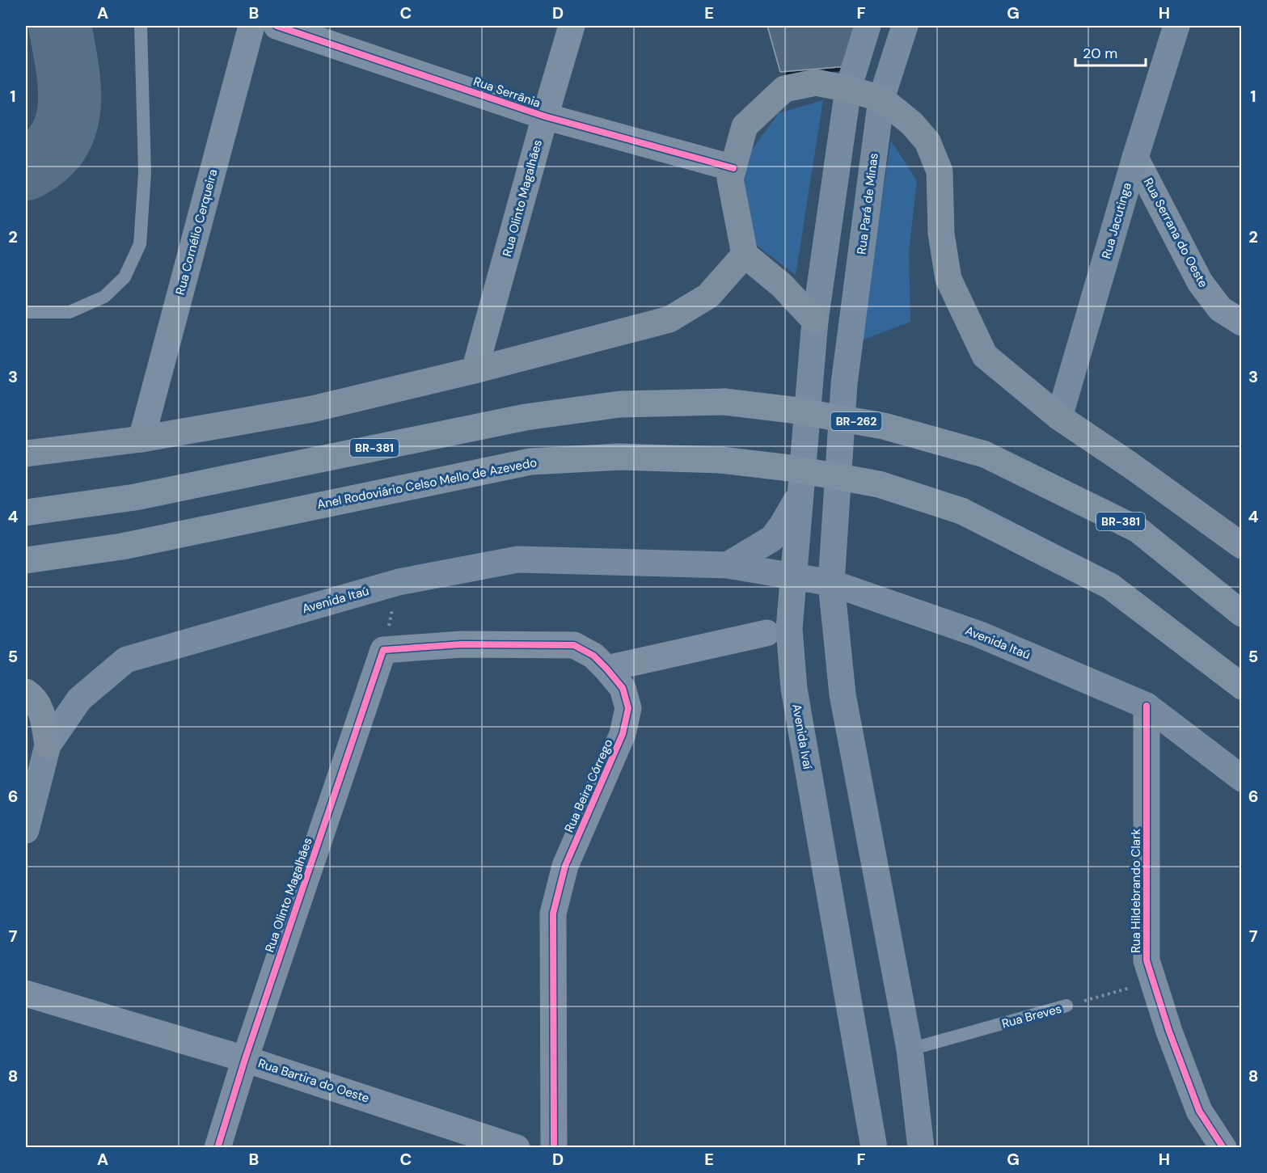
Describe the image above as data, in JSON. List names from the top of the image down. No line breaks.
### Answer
{"streets":{"highway":["BR-262","BR-381","Anel Rodoviário Celso Mello de Azevedo"],"main road":["Rua Pará de Minas","Rua Jacutinga","Avenida Itaú","Avenida Ivaí"],"street":["Rua Serrânia","Rua Olinto Magalhães","Rua Cornélio Cerqueira","Rua Serrana do Oeste","Rua Beira Córrego","Rua Hildebrando Clark","Rua Bartira do Oeste"],"lane":["Rua Breves"]},"crossings":[["Rua Serrânia","Rua Olinto Magalhães"],["Rua Olinto Magalhães","Rua Beira Córrego"],["Rua Olinto Magalhães","Rua Bartira do Oeste"],["Rua Pará de Minas","Avenida Itaú"],["Rua Jacutinga","Rua Serrana do Oeste"],["BR-262","BR-381"],["Avenida Itaú","Avenida Ivaí"],["Avenida Itaú","Rua Hildebrando Clark"],["Rua Hildebrando Clark","Rua Breves"]],"scale_bar":"20 m","grid":{"columns":["A","B","C","D","E","F","G","H"],"rows":["1","2","3","4","5","6","7","8"]}}
